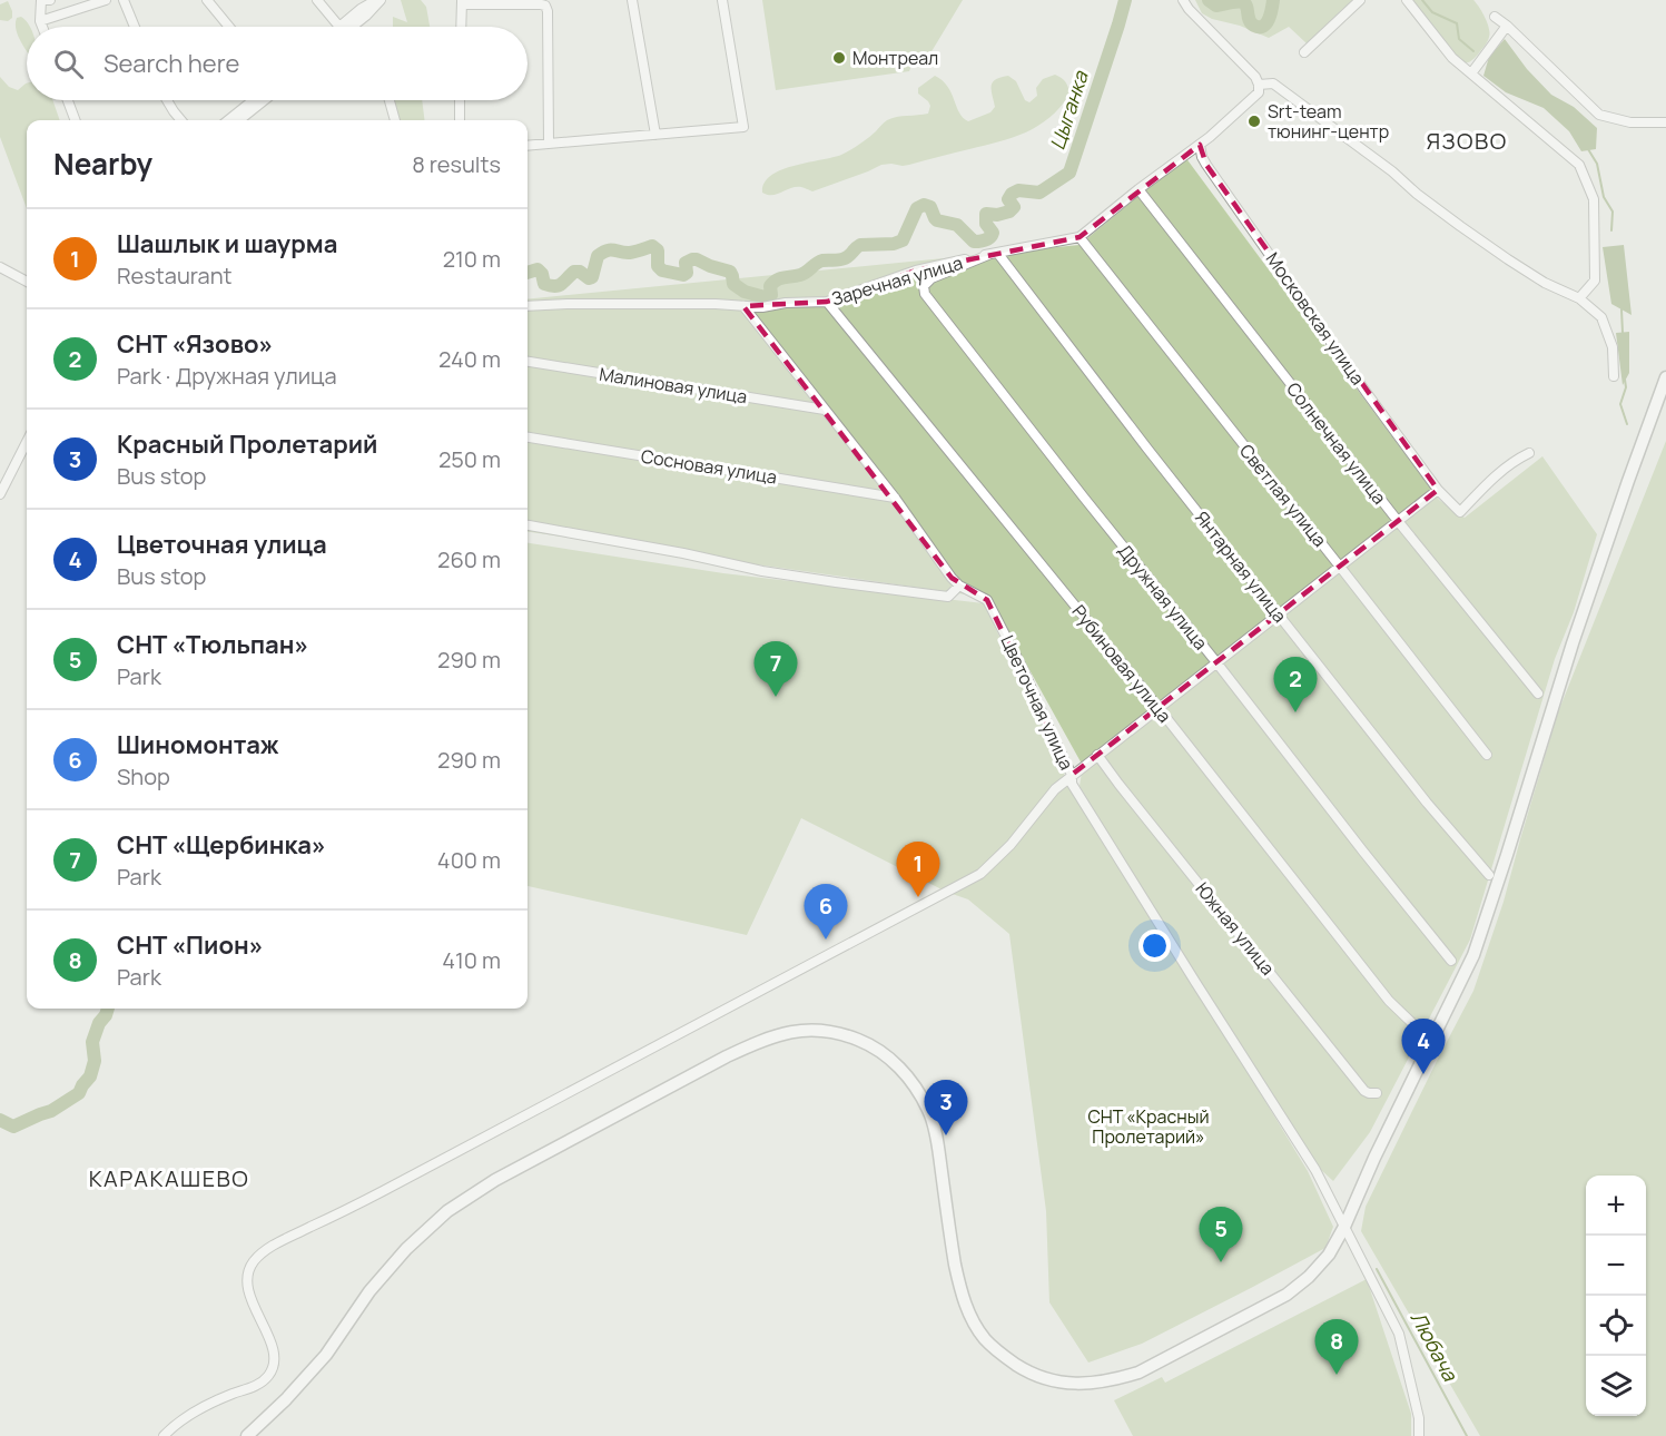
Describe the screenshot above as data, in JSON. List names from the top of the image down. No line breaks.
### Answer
{"streets":{"street":["Заречная улица","Московская улица","Малиновая улица","Солнечная улица","Сосновая улица","Светлая улица","Янтарная улица","Дружная улица","Рубиновая улица","Цветочная улица","Южная улица"]},"crossings":[["Заречная улица","Московская улица"],["Заречная улица","Солнечная улица"],["Заречная улица","Светлая улица"],["Заречная улица","Янтарная улица"],["Заречная улица","Дружная улица"],["Заречная улица","Рубиновая улица"],["Янтарная улица","Дружная улица"]],"districts":["ЯЗОВО","КАРАКАШЕВО"],"water":["Цыганка","Любача"],"parks":["СНТ «Красный Пролетарий»"],"places":["Монтреал","Srt-team тюнинг-центр"],"page":{"search":"Search here","heading":["Nearby","8 results"],"list":[{"mark":"1","name":"Шашлык и шаурма","note":"Restaurant","value":"210 m"},{"mark":"2","name":"СНТ «Язово»","note":"Park · Дружная улица","value":"240 m"},{"mark":"3","name":"Красный Пролетарий","note":"Bus stop","value":"250 m"},{"mark":"4","name":"Цветочная улица","note":"Bus stop","value":"260 m"},{"mark":"5","name":"СНТ «Тюльпан»","note":"Park","value":"290 m"},{"mark":"6","name":"Шиномонтаж","note":"Shop","value":"290 m"},{"mark":"7","name":"СНТ «Щербинка»","note":"Park","value":"400 m"},{"mark":"8","name":"СНТ «Пион»","note":"Park","value":"410 m"}],"pins":["7","2","1","6","4","3","5","8"],"map_buttons":["+","−"]}}
